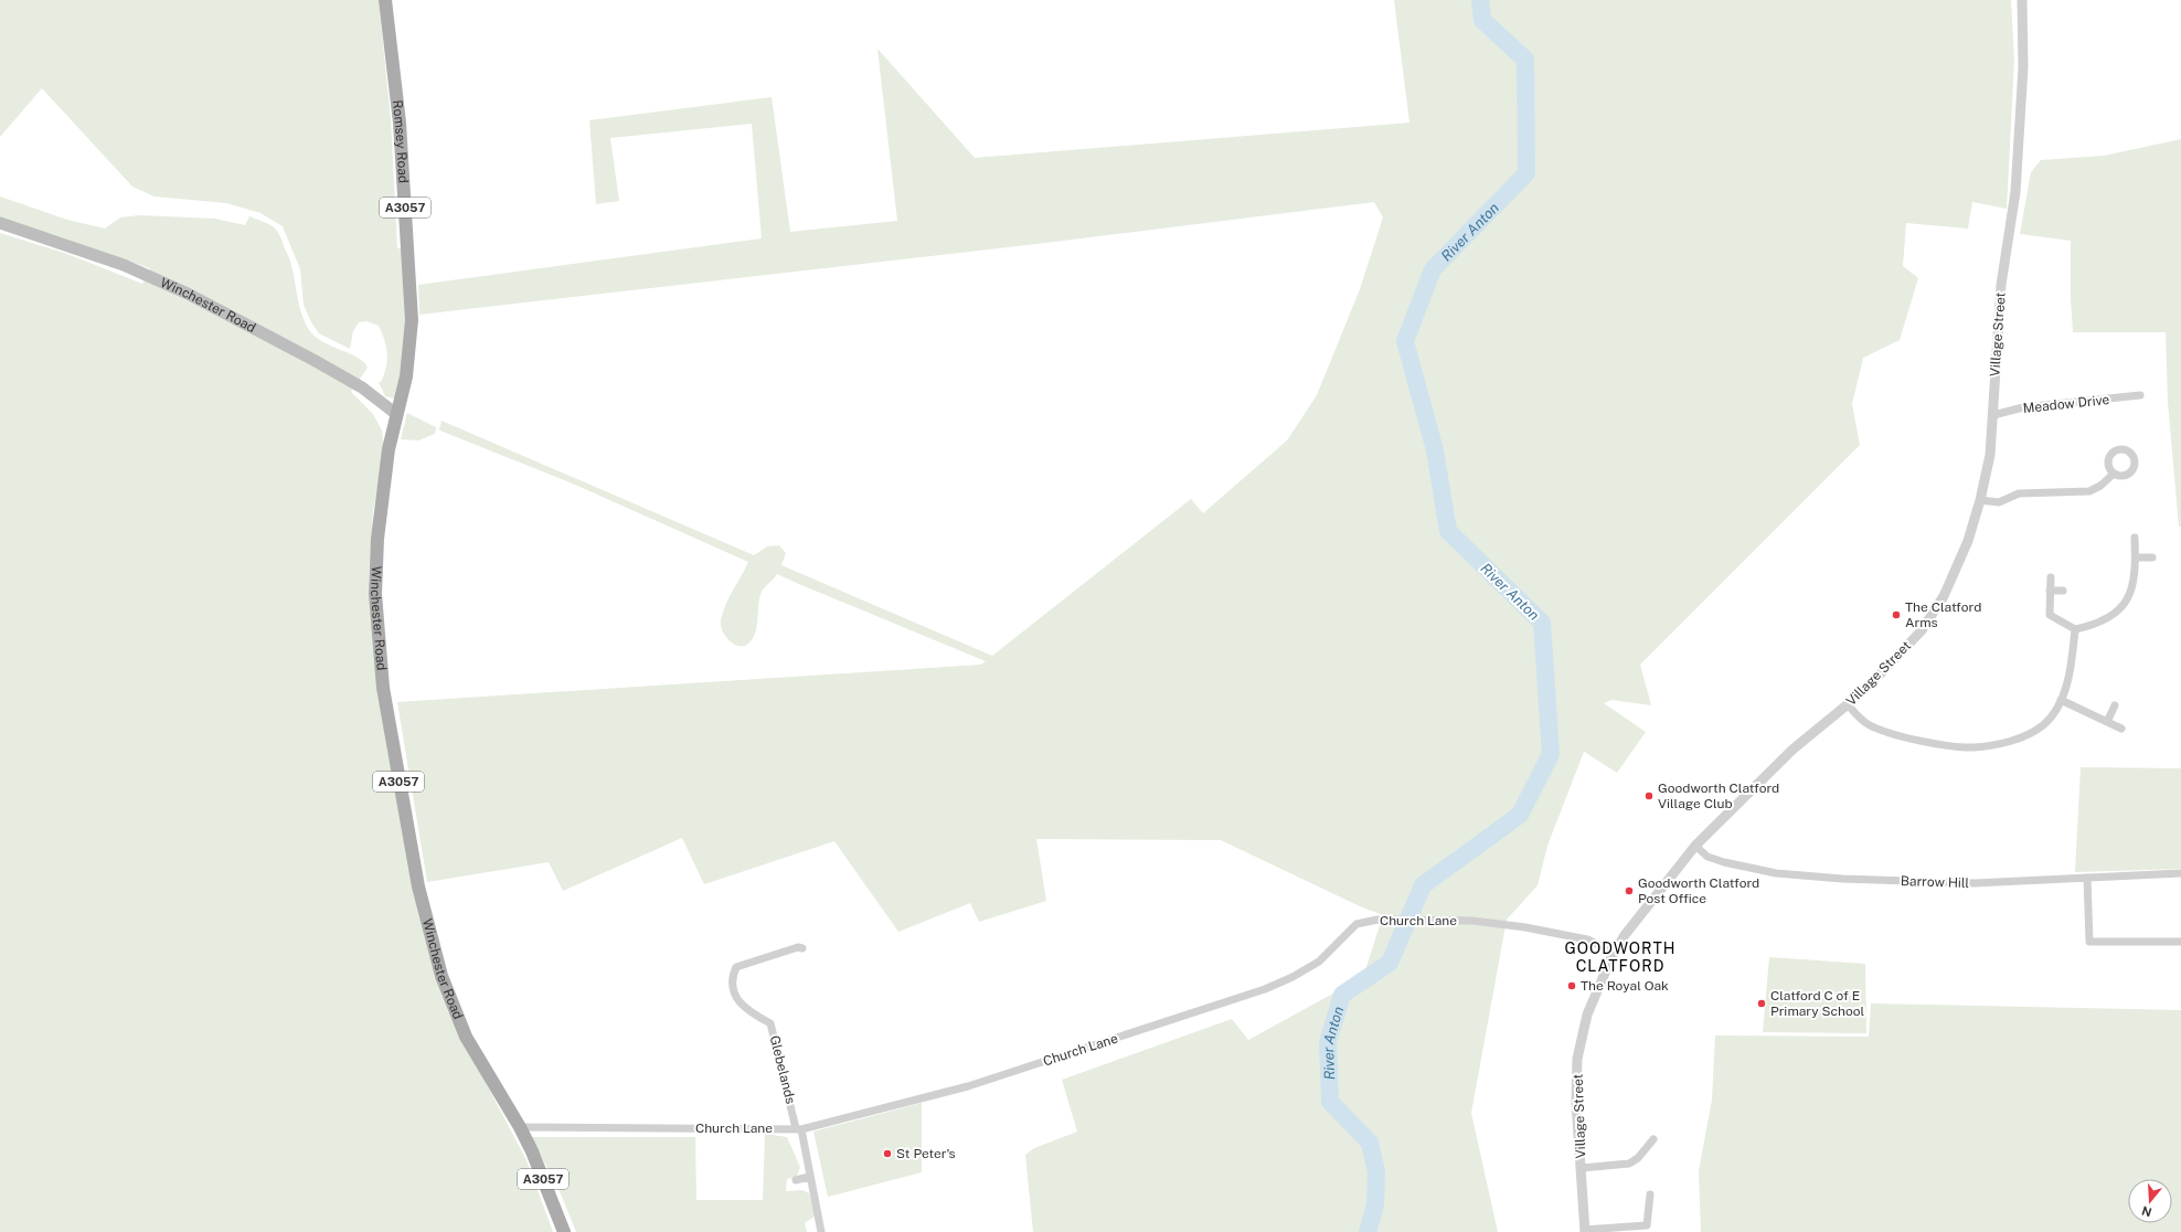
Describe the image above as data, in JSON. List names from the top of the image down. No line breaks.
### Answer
{"streets":{"main road":["Romsey Road","A3057","Winchester Road"],"street":["Village Street","Meadow Drive","Barrow Hill","Church Lane","Glebelands"]},"crossings":[["Romsey Road","Winchester Road"],["Winchester Road","Church Lane"],["Village Street","Meadow Drive"],["Village Street","Barrow Hill"],["Village Street","Church Lane"],["Church Lane","Glebelands"]],"districts":["GOODWORTH CLATFORD"],"water":["River Anton"],"places":["The Clatford Arms","Goodworth Clatford Village Club","Goodworth Clatford Post Office","The Royal Oak","Clatford C of E Primary School","St Peter's"],"north":"bottom"}
